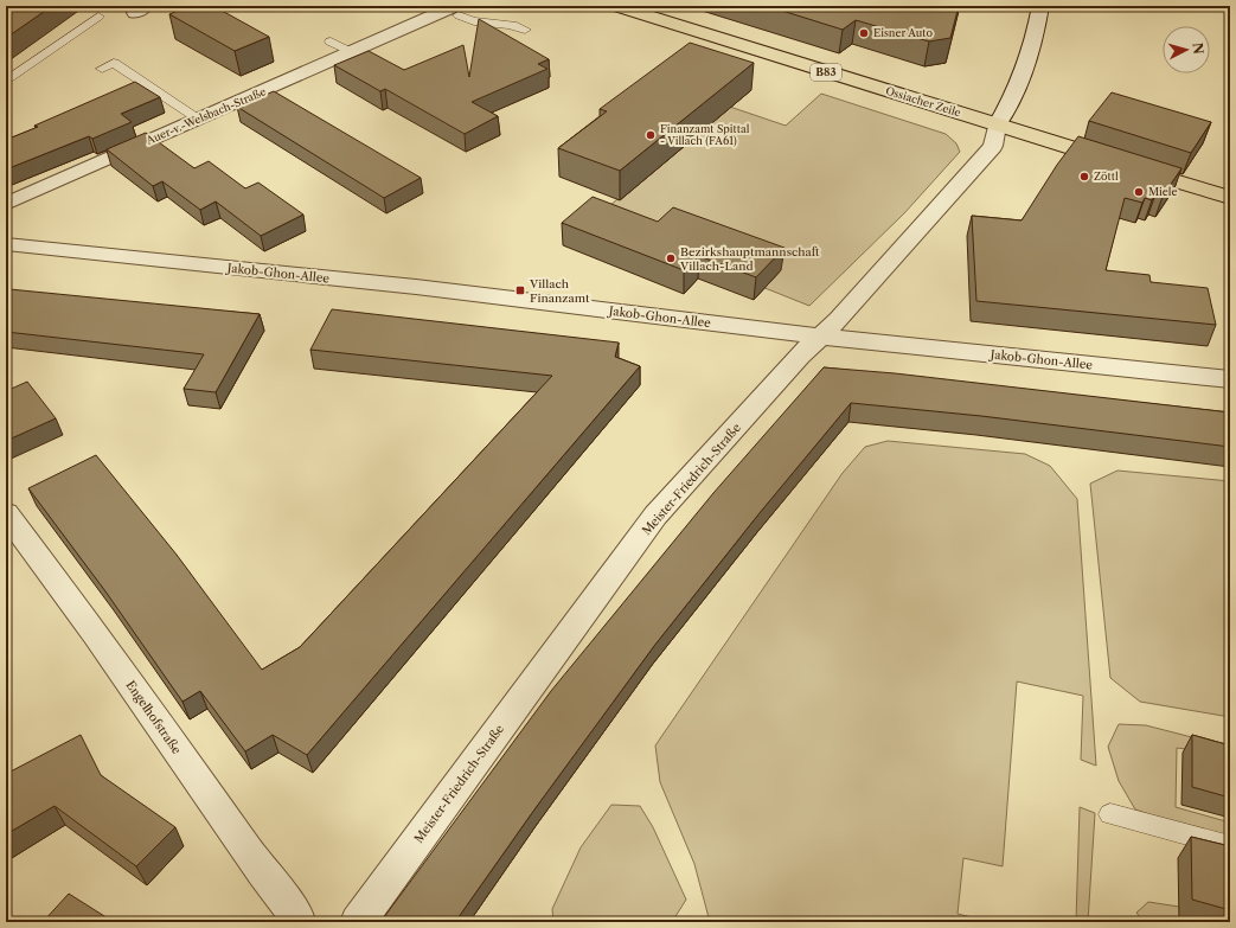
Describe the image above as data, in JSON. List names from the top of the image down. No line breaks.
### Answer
{"streets":{"main road":["B83","Ossiacher Zeile"],"street":["Auer-v.-Welsbach-Straße","Jakob-Ghon-Allee","Meister-Friedrich-Straße","Engelhofstraße"]},"crossings":[["Ossiacher Zeile","Meister-Friedrich-Straße"],["Jakob-Ghon-Allee","Meister-Friedrich-Straße"]],"places":{"other":["Eisner Auto","Finanzamt Spittal - Villach (FA61)","Zöttl","Miele","Bezirkshauptmannschaft Villach-Land"],"transit":["Villach Finanzamt"]},"north":"right"}
